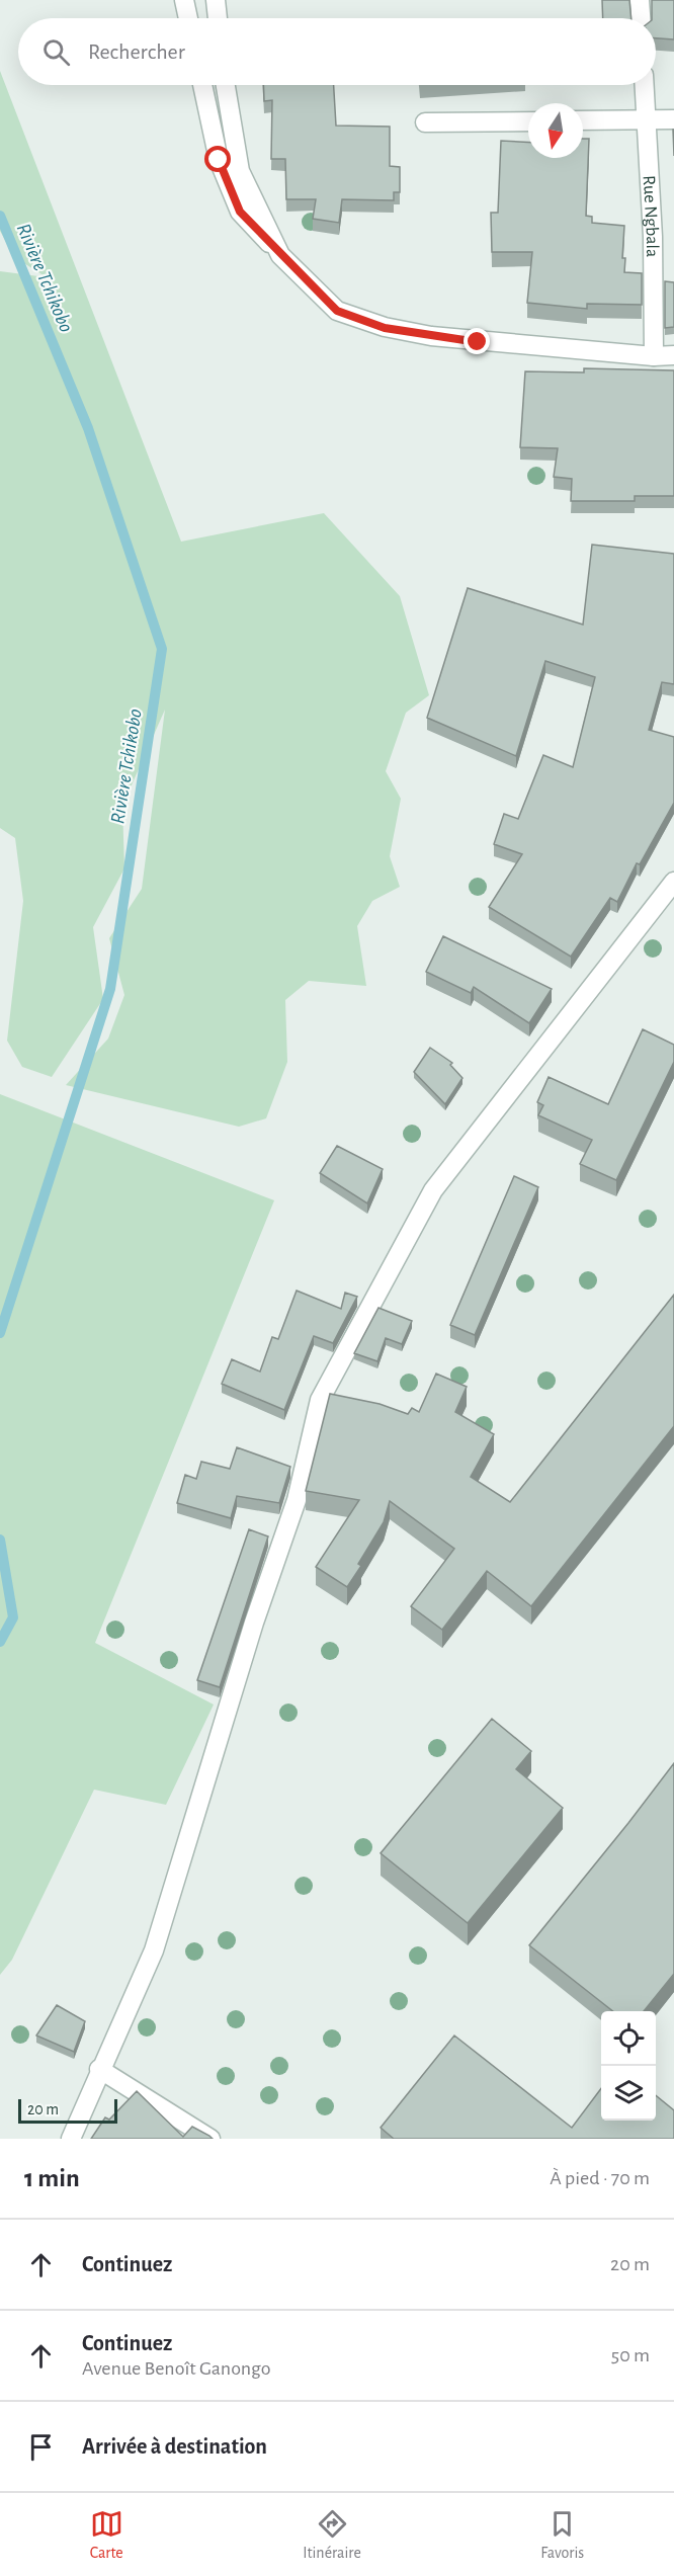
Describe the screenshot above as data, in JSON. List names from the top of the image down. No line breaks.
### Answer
{"streets":{"street":["Rue Ngbala"]},"water":["Rivière Tchikobo"],"scale_bar":"20 m","north":"bottom","page":{"search":"Rechercher","scale":"20 m","heading":["1 min","À pied · 70 m"],"list":[["Continuez","20 m"],["Continuez","Avenue Benoît Ganongo","50 m"],"Arrivée à destination"],"nav":["Carte","Itinéraire","Favoris"]}}
